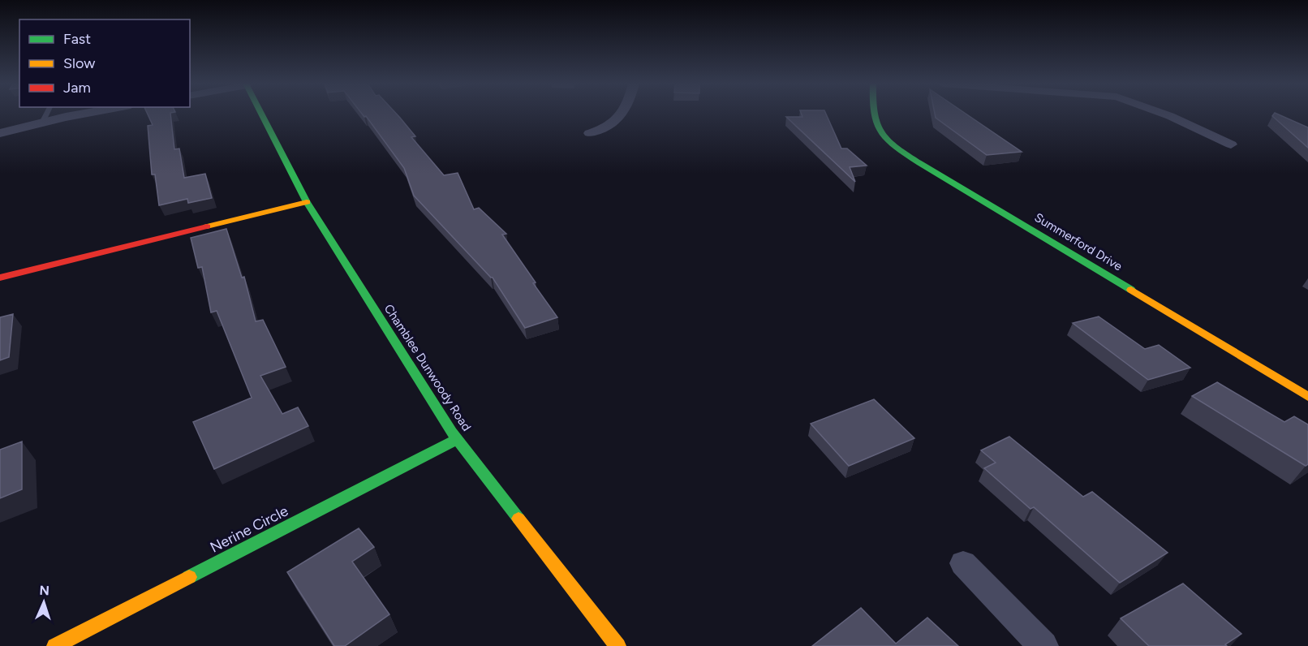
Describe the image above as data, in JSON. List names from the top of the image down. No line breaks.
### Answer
{"streets":{"street":["Summerford Drive","Chamblee Dunwoody Road","Nerine Circle"]},"crossings":[["Chamblee Dunwoody Road","Nerine Circle"]],"legend":["Fast","Slow","Jam"],"north":"top"}
